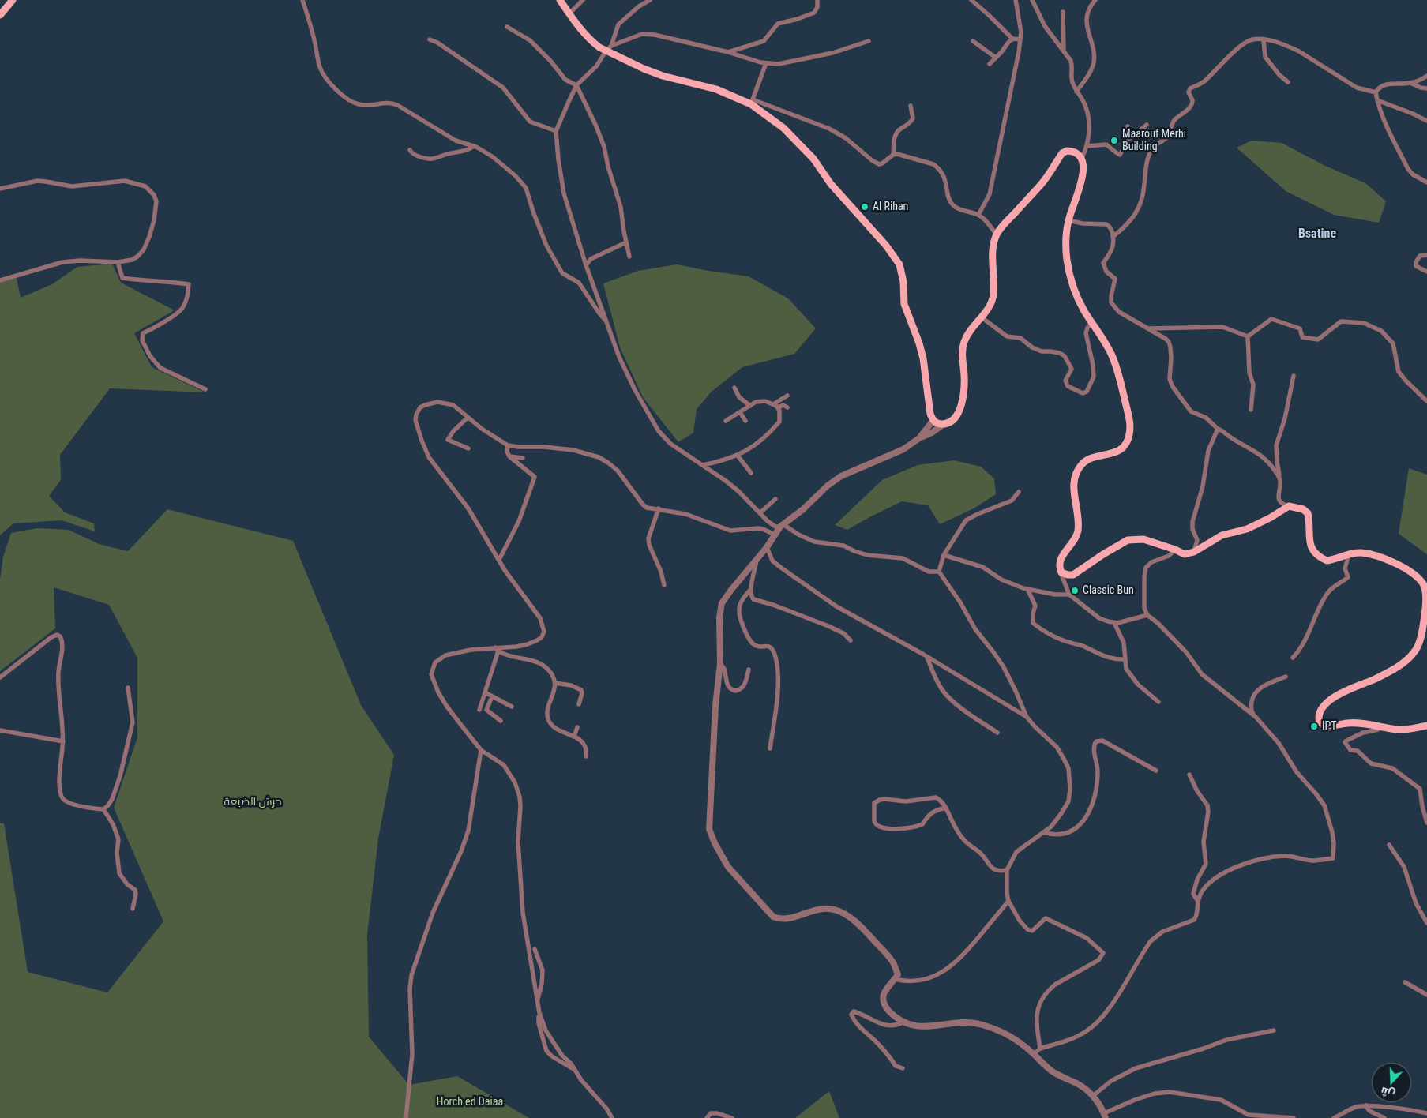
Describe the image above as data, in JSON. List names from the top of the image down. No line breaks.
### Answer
{"districts":["Bsatine"],"parks":["حرش الضيعة","Horch ed Daiaa"],"places":["Maarouf Merhi Building","Al Rihan","Classic Bun","IPT"],"north":"bottom"}
